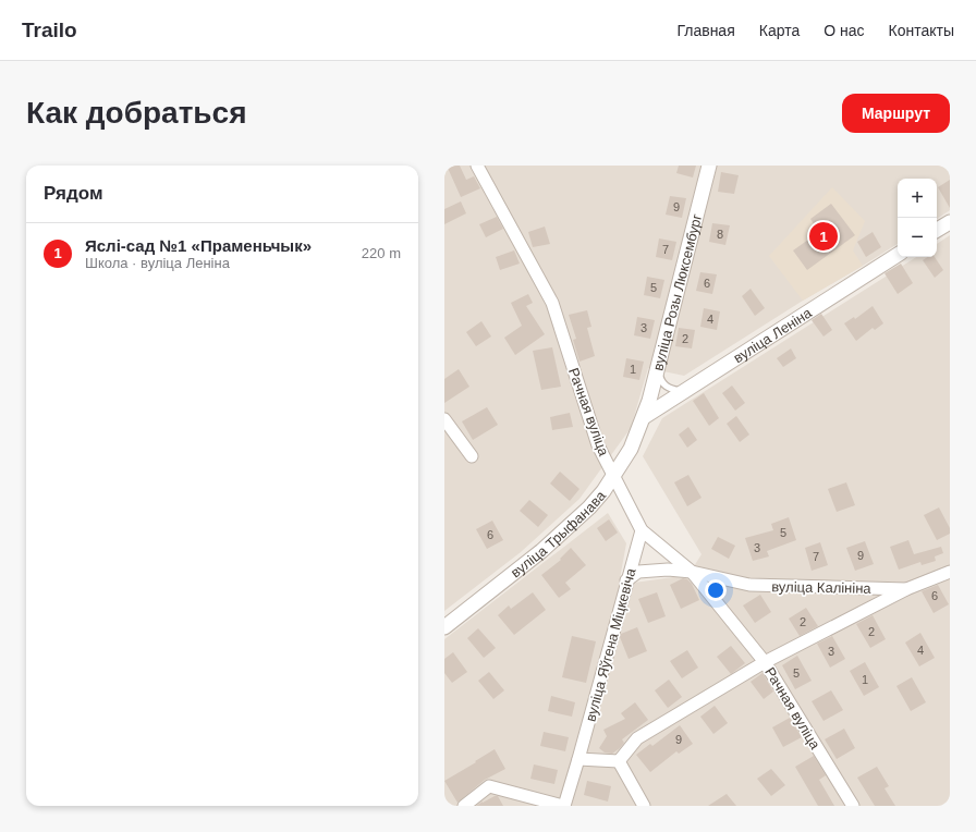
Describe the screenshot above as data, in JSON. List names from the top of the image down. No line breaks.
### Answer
{"streets":{"street":["вуліца Розы Люксембург","вуліца Леніна","Рачная вуліца","вуліца Трыфанава","вуліца Калініна","вуліца Яўгена Міцкевіча"]},"crossings":[["вуліца Розы Люксембург","вуліца Леніна"],["вуліца Розы Люксембург","вуліца Трыфанава"],["вуліца Леніна","вуліца Трыфанава"],["Рачная вуліца","вуліца Трыфанава"],["Рачная вуліца","вуліца Калініна"],["Рачная вуліца","вуліца Яўгена Міцкевіча"],["вуліца Калініна","вуліца Яўгена Міцкевіча"]],"house_numbers":["9","8","7","6","5","4","3","2","1","5","6","3","9","7","6","2","2","4","3","5","1","9"],"page":{"header":"Trailo","nav":["Главная","Карта","О нас","Контакты"],"buttons":"Маршрут","title":"Как добраться","heading":"Рядом","map_buttons":["+","−"],"pins":"1","list":[{"mark":"1","name":"Яслі-сад №1 «Праменьчык»","note":"Школа · вуліца Леніна","value":"220 m"}]}}
